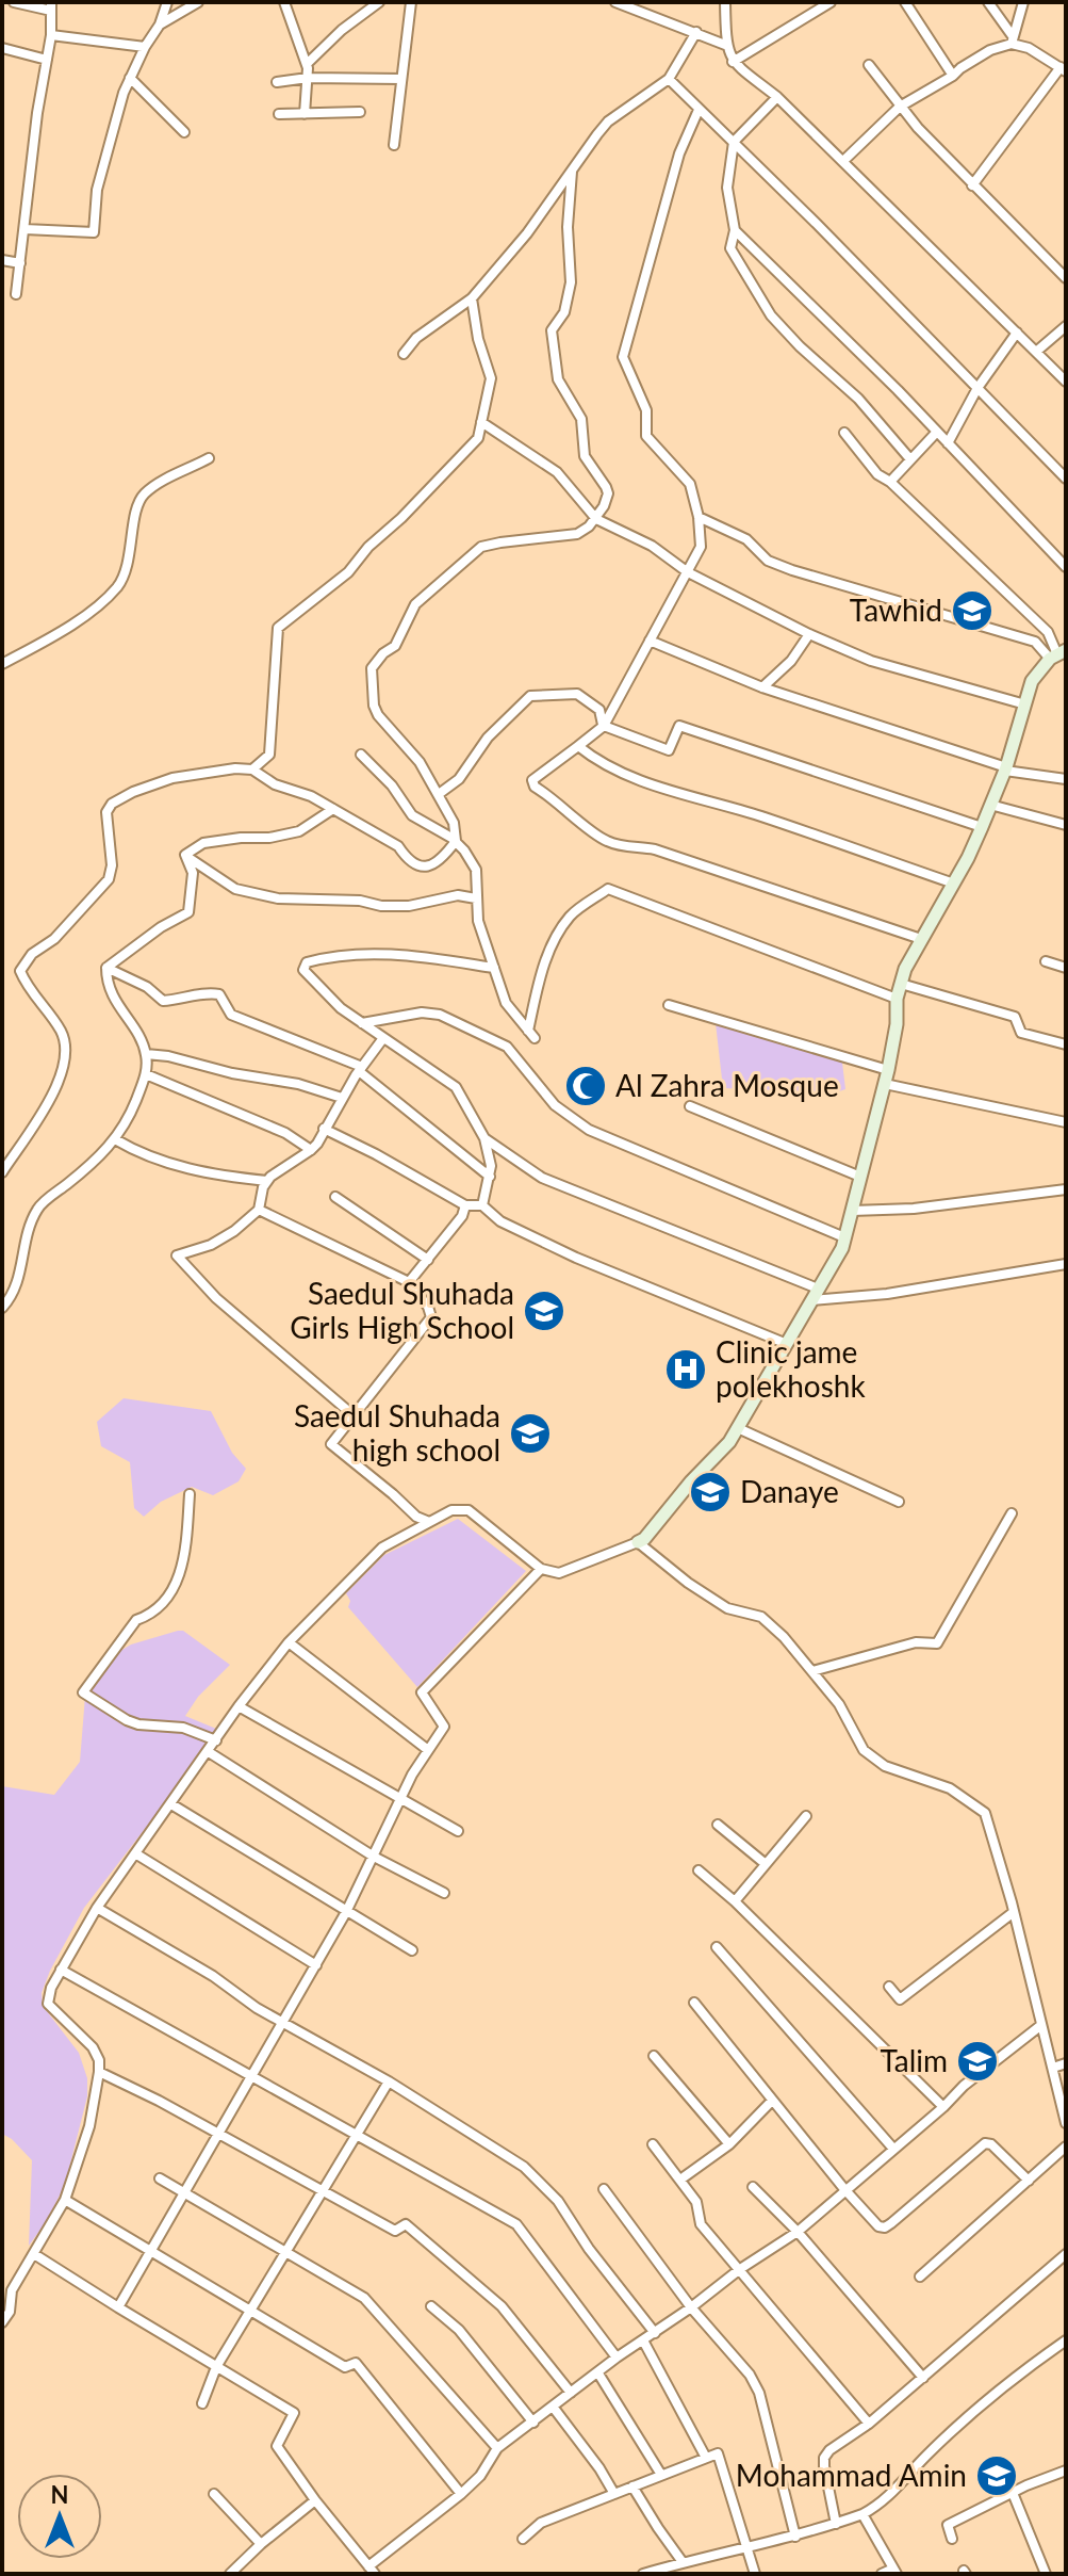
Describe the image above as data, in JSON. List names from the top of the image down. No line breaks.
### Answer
{"places":{"school or university":["Tawhid","Saedul Shuhada Girls High School","Saedul Shuhada high school","Danaye","Talim","Mohammad Amin"],"mosque":["Al Zahra Mosque"],"hospital":["Clinic jame polekhoshk"]},"north":"top"}
